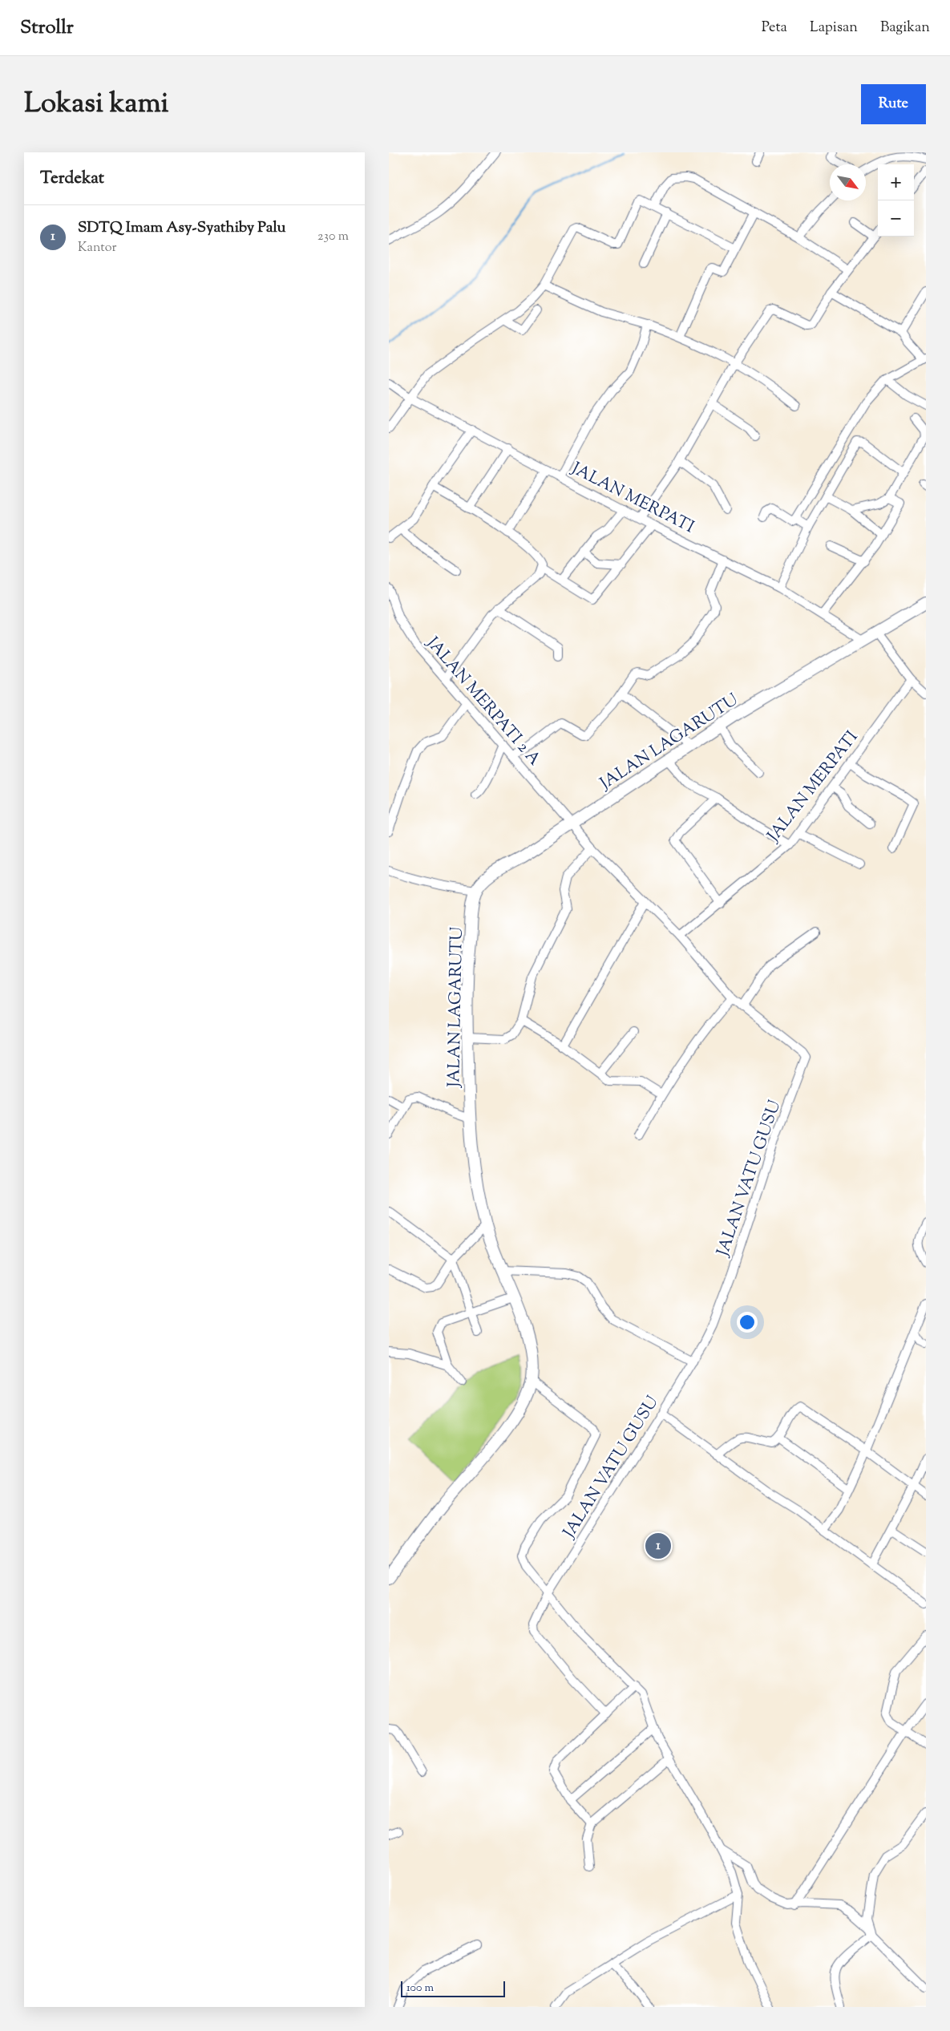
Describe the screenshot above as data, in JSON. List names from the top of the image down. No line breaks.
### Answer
{"streets":{"street":["JALAN MERPATI","JALAN MERPATI 2 A","JALAN LAGARUTU","JALAN VATU GUSU"]},"crossings":[["JALAN MERPATI","JALAN LAGARUTU"],["JALAN MERPATI","JALAN VATU GUSU"],["JALAN MERPATI 2 A","JALAN LAGARUTU"],["JALAN MERPATI 2 A","JALAN VATU GUSU"],["JALAN LAGARUTU","JALAN VATU GUSU"]],"scale_bar":"100 m","north":"bottom right","page":{"header":"Strollr","nav":["Peta","Lapisan","Bagikan"],"title":"Lokasi kami","buttons":"Rute","heading":"Terdekat","map_buttons":["+","−"],"list":[{"mark":"1","name":"SDTQ Imam Asy-Syathiby Palu","note":"Kantor","value":"230 m"}],"pins":"1","scale":"100 m"}}
